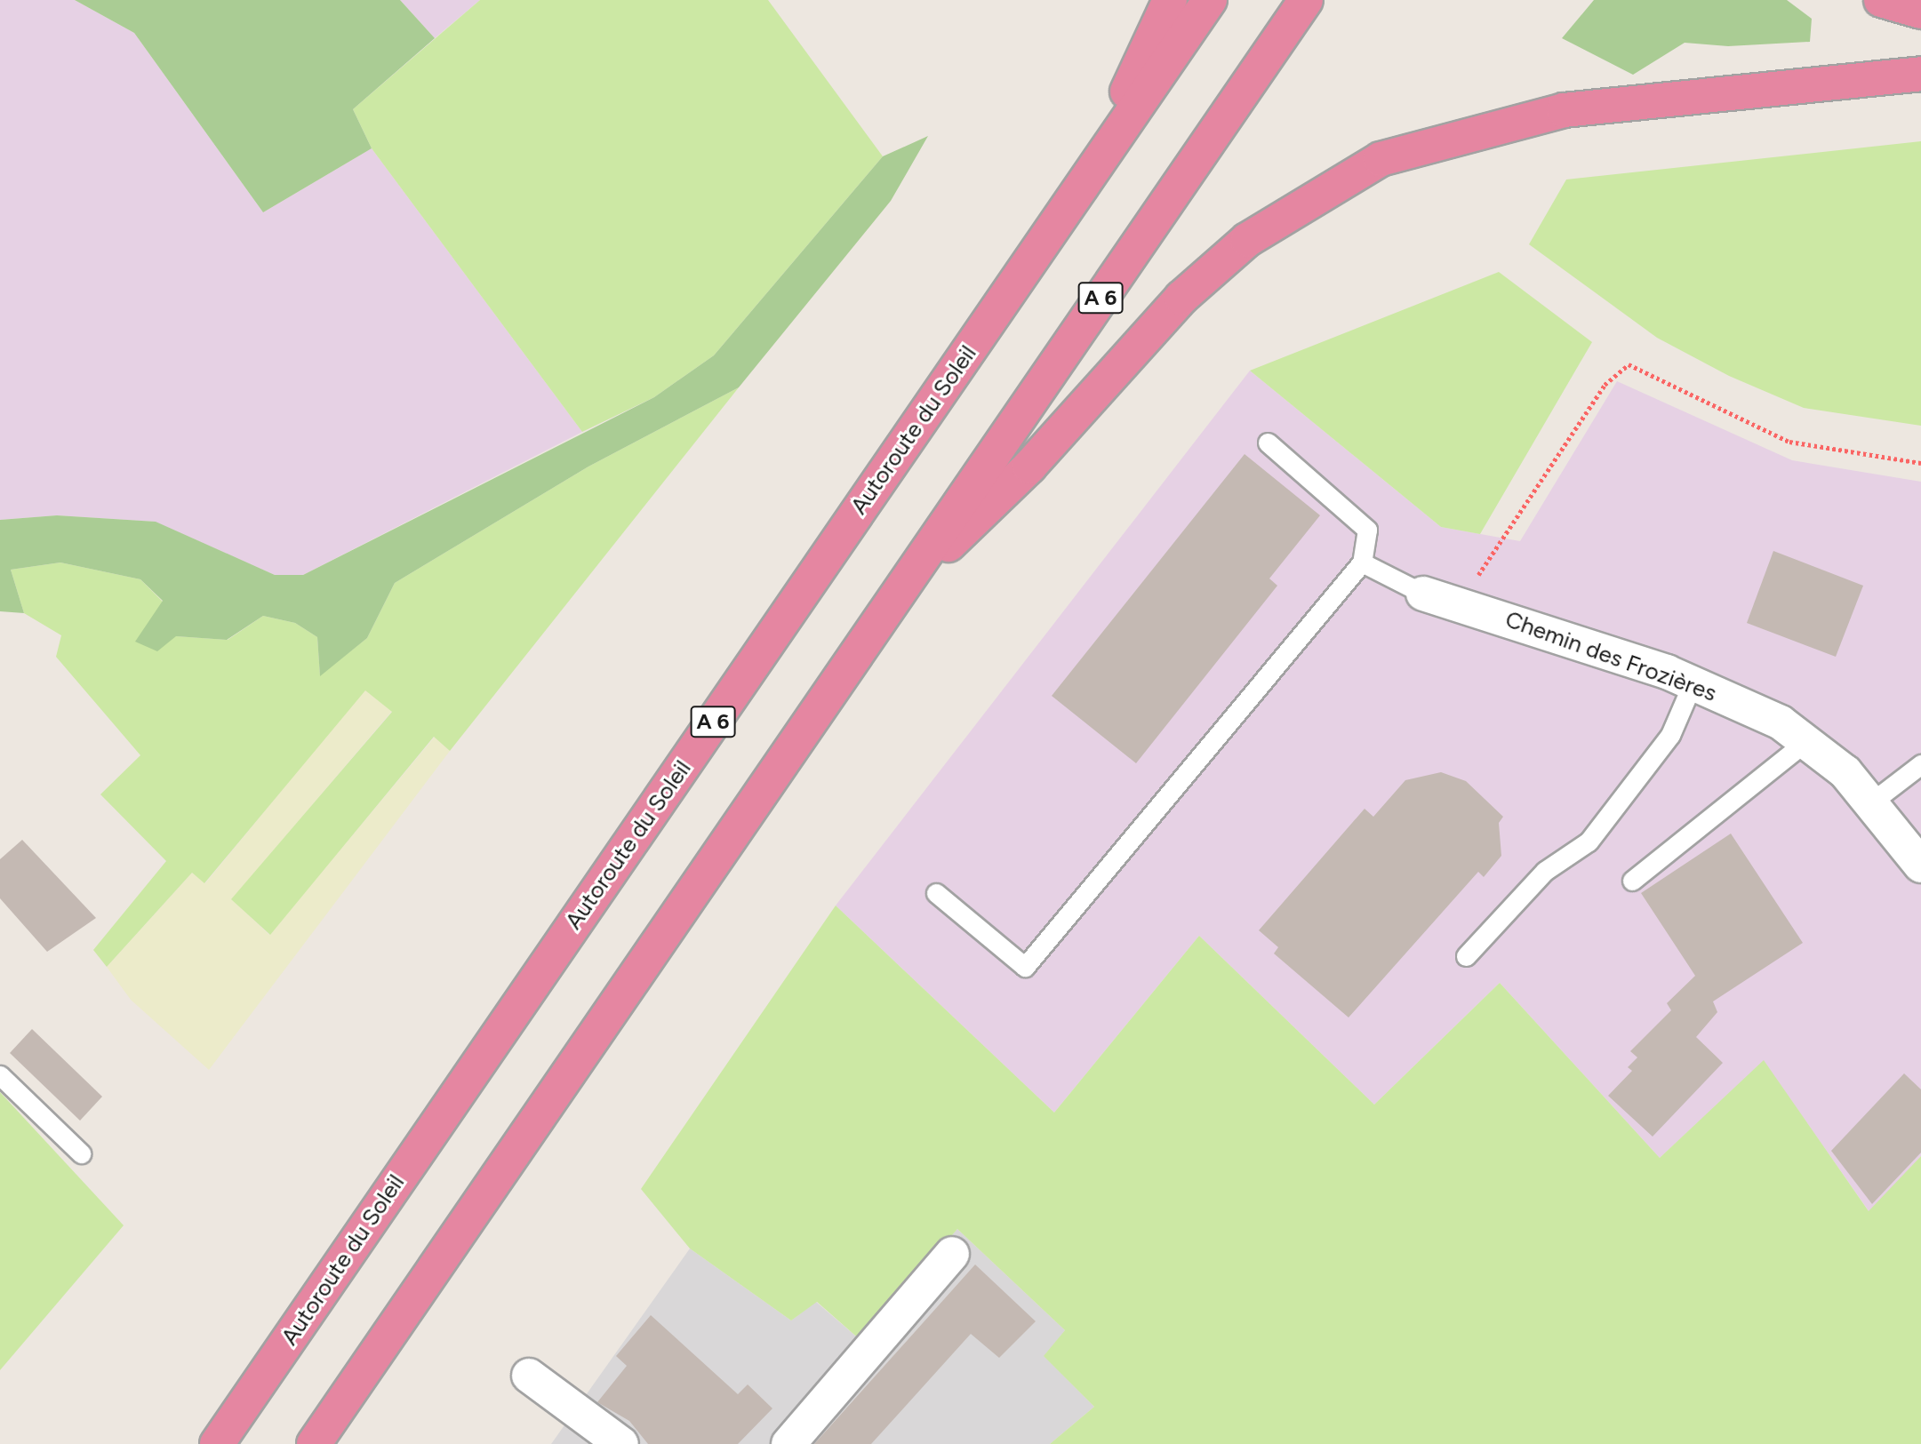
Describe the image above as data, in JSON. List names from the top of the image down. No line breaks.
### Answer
{"streets":{"highway":["A 6","Autoroute du Soleil"],"street":["Chemin des Frozières"]}}
